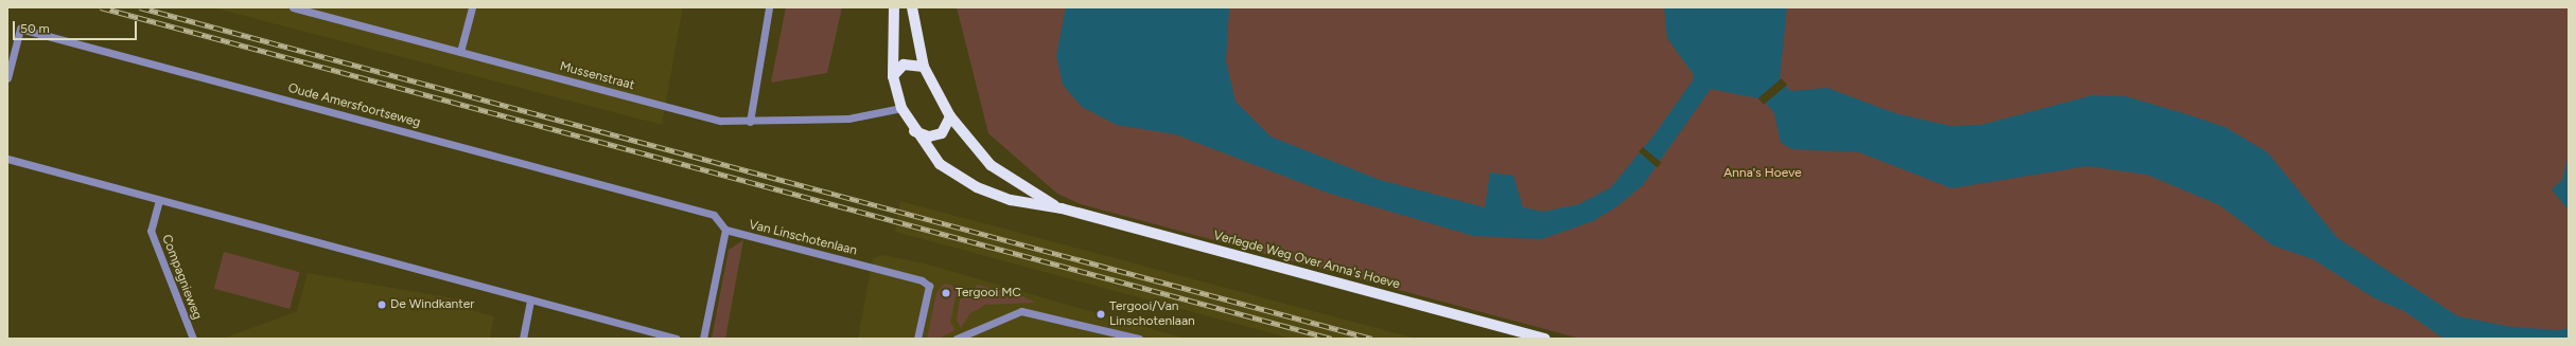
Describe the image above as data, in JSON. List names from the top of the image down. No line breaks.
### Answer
{"streets":{"main road":["Verlegde Weg Over Anna's Hoeve"],"street":["Mussenstraat","Oude Amersfoortseweg","Van Linschotenlaan","Compagnieweg"]},"crossings":[["Mussenstraat","Verlegde Weg Over Anna's Hoeve"],["Oude Amersfoortseweg","Van Linschotenlaan"]],"parks":["Anna's Hoeve"],"places":["Tergooi MC","De Windkanter","Tergooi/Van Linschotenlaan"],"scale_bar":"50 m"}
